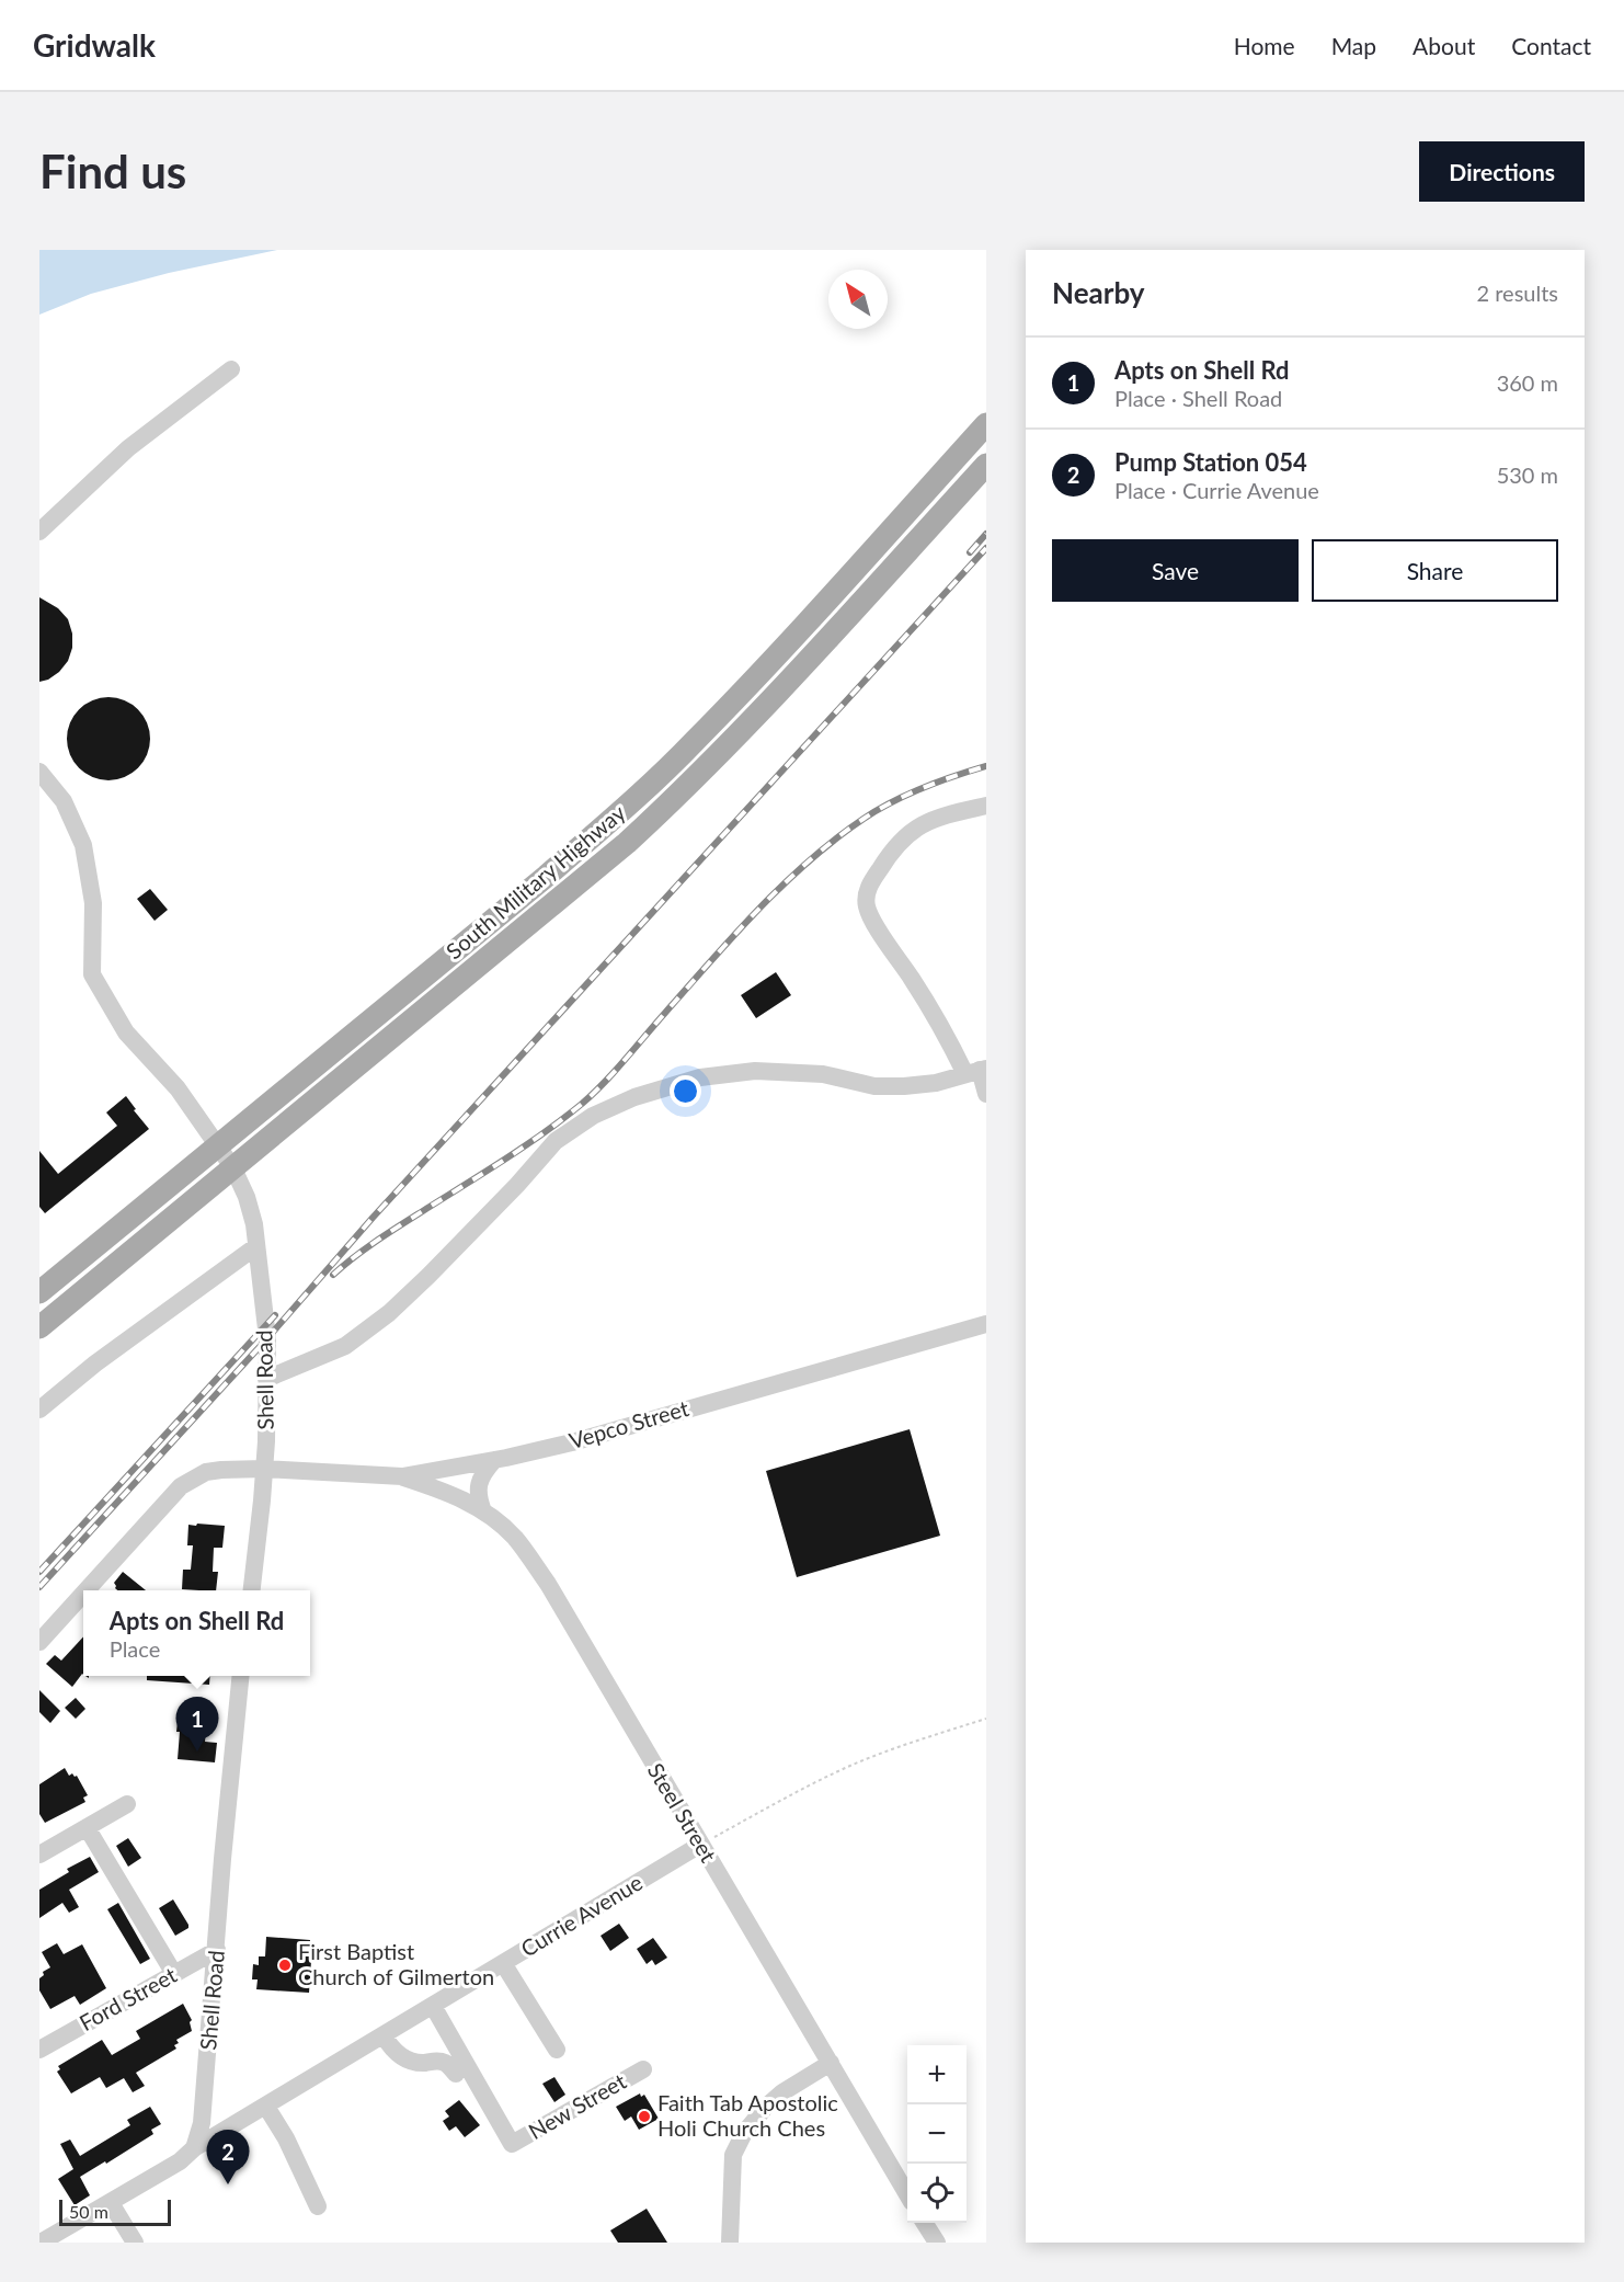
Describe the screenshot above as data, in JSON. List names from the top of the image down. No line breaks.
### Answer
{"streets":{"main road":["South Military Highway"],"street":["Shell Road","Vepco Street","Steel Street","Currie Avenue","Ford Street","New Street"]},"crossings":[["South Military Highway","Shell Road"],["Shell Road","Vepco Street"],["Shell Road","Currie Avenue"],["Shell Road","Ford Street"],["Vepco Street","Steel Street"],["Steel Street","Currie Avenue"],["Currie Avenue","New Street"]],"places":["First Baptist Church of Gilmerton","Faith Tab Apostolic Holi Church Ches"],"scale_bar":"50 m","north":"top left","page":{"header":"Gridwalk","nav":["Home","Map","About","Contact"],"buttons":["Directions",["Save","Share"]],"title":"Find us","heading":["Nearby","2 results"],"list":[{"mark":"1","name":"Apts on Shell Rd","note":"Place · Shell Road","value":"360 m"},{"mark":"2","name":"Pump Station 054","note":"Place · Currie Avenue","value":"530 m"}],"popup":["Apts on Shell Rd","Place"],"pins":["1","2"],"map_buttons":["+","−"],"scale":"50 m"}}
